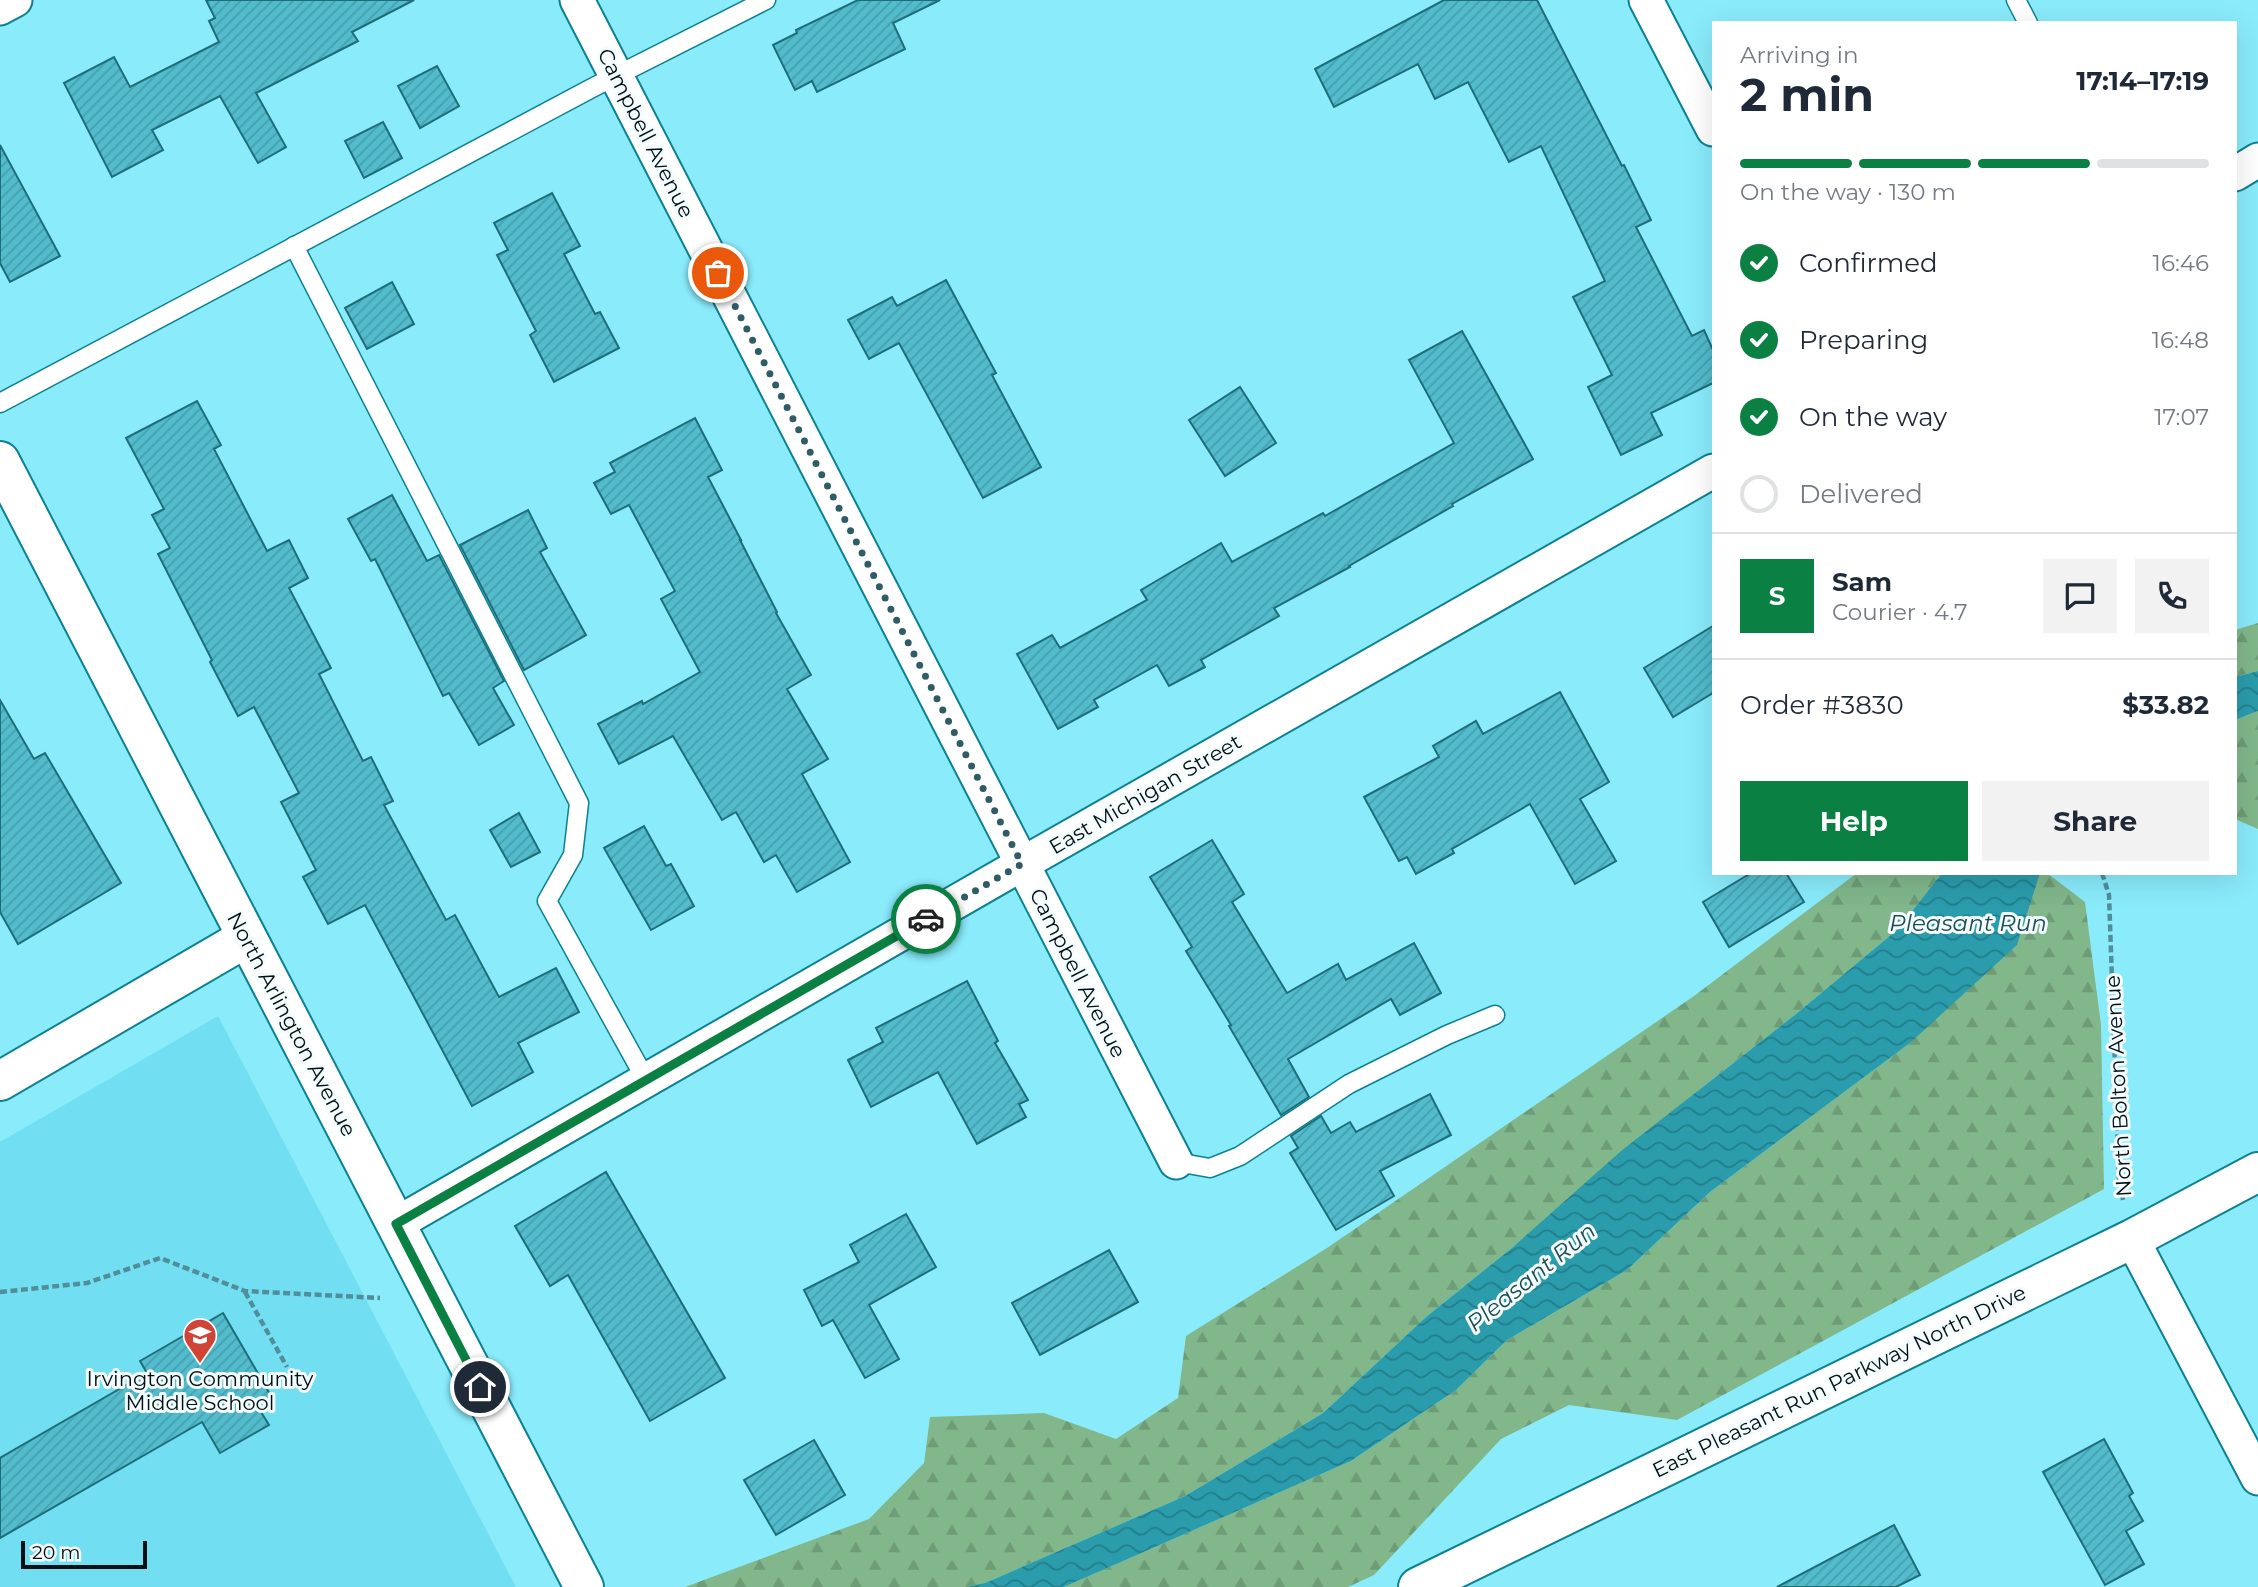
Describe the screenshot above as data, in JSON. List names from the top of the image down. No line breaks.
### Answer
{"streets":{"main road":["North Arlington Avenue","East Pleasant Run Parkway North Drive"],"street":["Campbell Avenue","East Michigan Street"],"path":["North Bolton Avenue"]},"crossings":[["Campbell Avenue","East Michigan Street"],["East Michigan Street","North Arlington Avenue"],["North Bolton Avenue","East Pleasant Run Parkway North Drive"]],"water":["Pleasant Run"],"places":{"school or university":["Irvington Community Middle School"]},"scale_bar":"20 m","page":{"heading":["2 min","Arriving in","17:14–17:19"],"panel":["Sam","Courier · 4.7","Order #3830","$33.82"],"bar":"On the way · 130 m","list":[["Confirmed","16:46"],["Preparing","16:48"],["On the way","17:07"],"Delivered"],"round":"S","buttons":["Help","Share"],"scale":"20 m"}}
